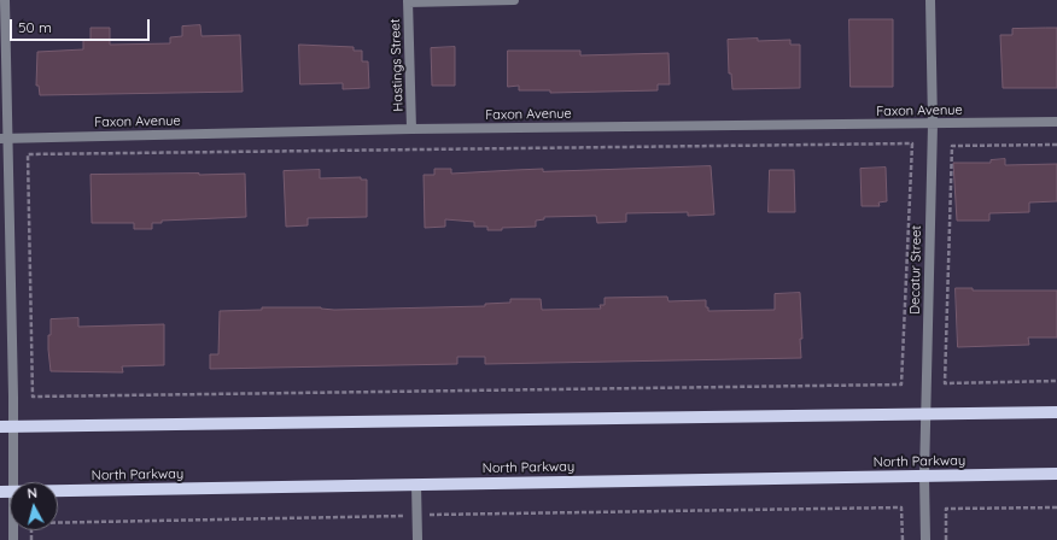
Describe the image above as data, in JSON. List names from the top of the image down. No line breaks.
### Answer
{"streets":{"main road":["North Parkway"],"street":["Hastings Street","Faxon Avenue","Decatur Street"]},"crossings":[["Hastings Street","Faxon Avenue"],["Faxon Avenue","Decatur Street"],["Decatur Street","North Parkway"]],"scale_bar":"50 m","north":"top"}
